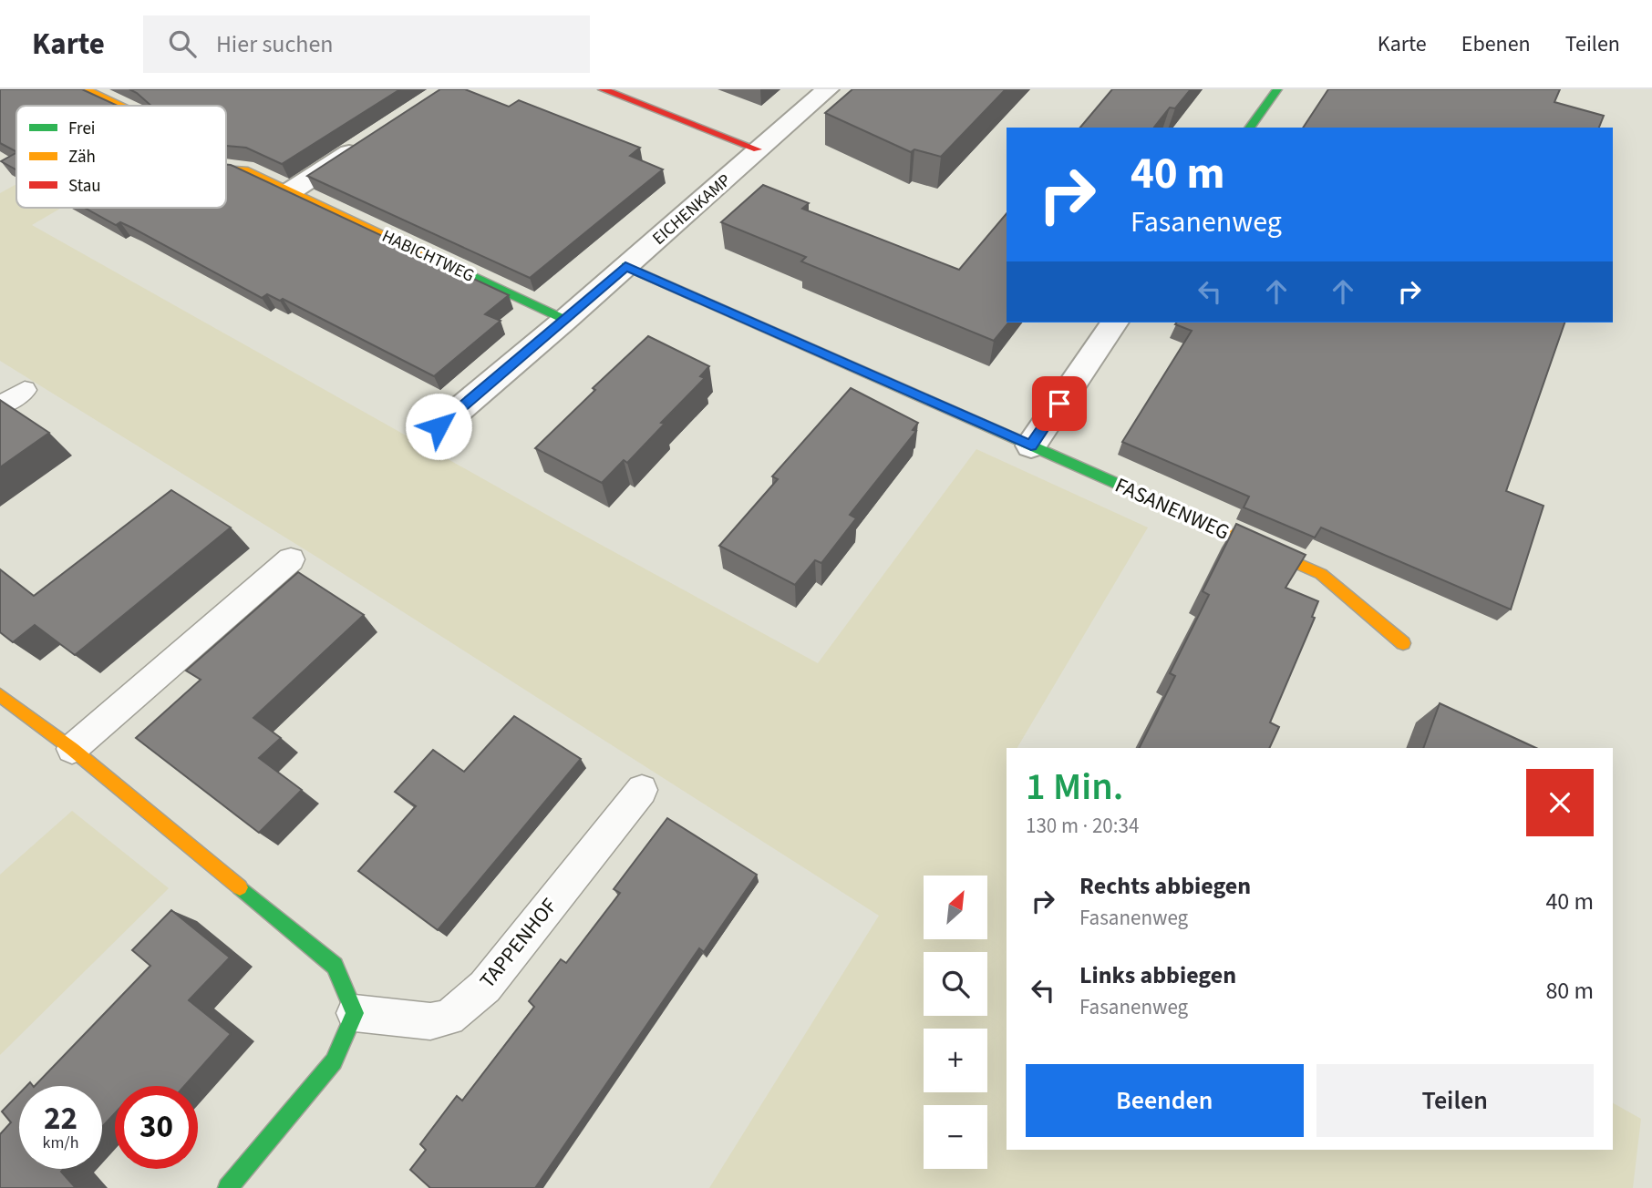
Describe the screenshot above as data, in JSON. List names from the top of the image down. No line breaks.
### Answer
{"streets":{"street":["EICHENKAMP","HABICHTWEG","FASANENWEG"],"lane":["TAPPENHOF"]},"crossings":[["EICHENKAMP","HABICHTWEG"],["EICHENKAMP","FASANENWEG"]],"legend":["Frei","Zäh","Stau"],"north":"top right","page":{"header":"Karte","search":"Hier suchen","nav":["Karte","Ebenen","Teilen"],"turn":["40 m","Fasanenweg"],"heading":["1 Min.","130 m · 20:34"],"list":[{"name":"Rechts abbiegen","note":"Fasanenweg","value":"40 m"},{"name":"Links abbiegen","note":"Fasanenweg","value":"80 m"}],"map_buttons":["+","−"],"buttons":["Beenden","Teilen"],"speed":"22 km/h","limit":"30"}}
